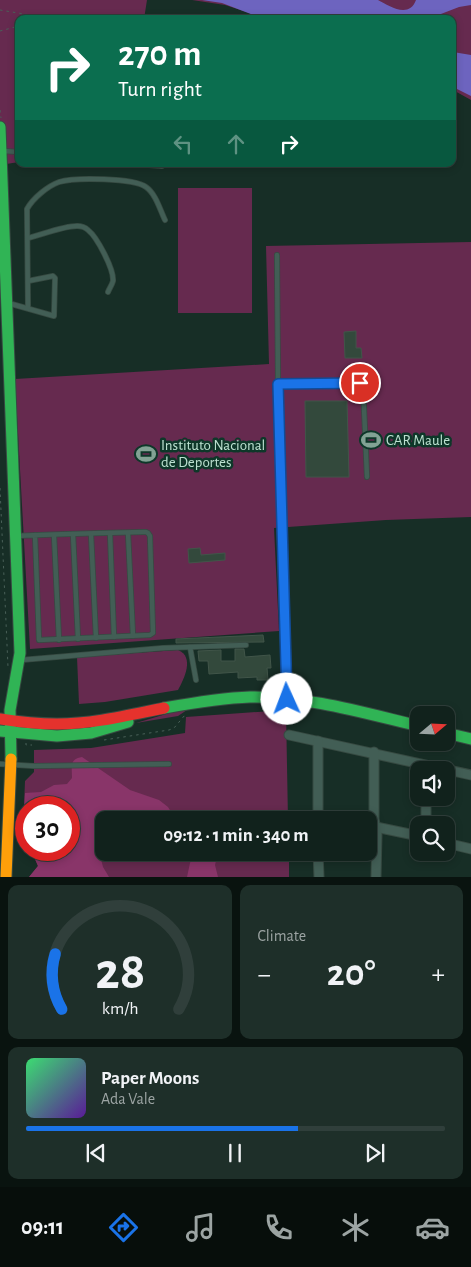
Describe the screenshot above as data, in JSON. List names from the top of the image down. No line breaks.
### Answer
{"places":{"sports":["CAR Maule","Instituto Nacional de Deportes"]},"north":"right","page":{"turn":["270 m","Turn right"],"limit":"30","trip":"09:12 · 1 min · 340 m","tile":"Climate","heat":["−","20°","+"],"song":["Paper Moons","Ada Vale"],"tabs":"09:11","gauge":["28","km/h"]}}
